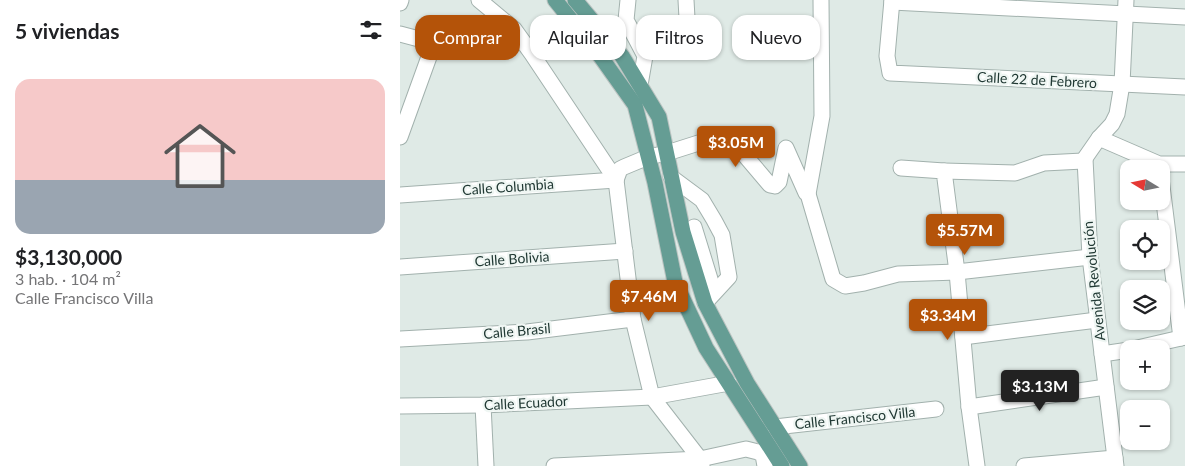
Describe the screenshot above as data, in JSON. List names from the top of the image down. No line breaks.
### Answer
{"streets":{"street":["Calle 22 de Febrero","Calle Columbia","Calle Bolivia","Avenida Revolución","Calle Brasil","Calle Ecuador","Calle Francisco Villa"]},"north":"left","page":{"heading":"5 viviendas","chip":["Comprar","Alquilar","Filtros","Nuevo"],"list":[{"name":"$3,130,000","note":"3 hab. · 104 m² · Calle Francisco Villa"}],"price":["$3.05M","$5.57M","$7.46M","$3.34M","$3.13M"],"map_buttons":["+","−"]}}
